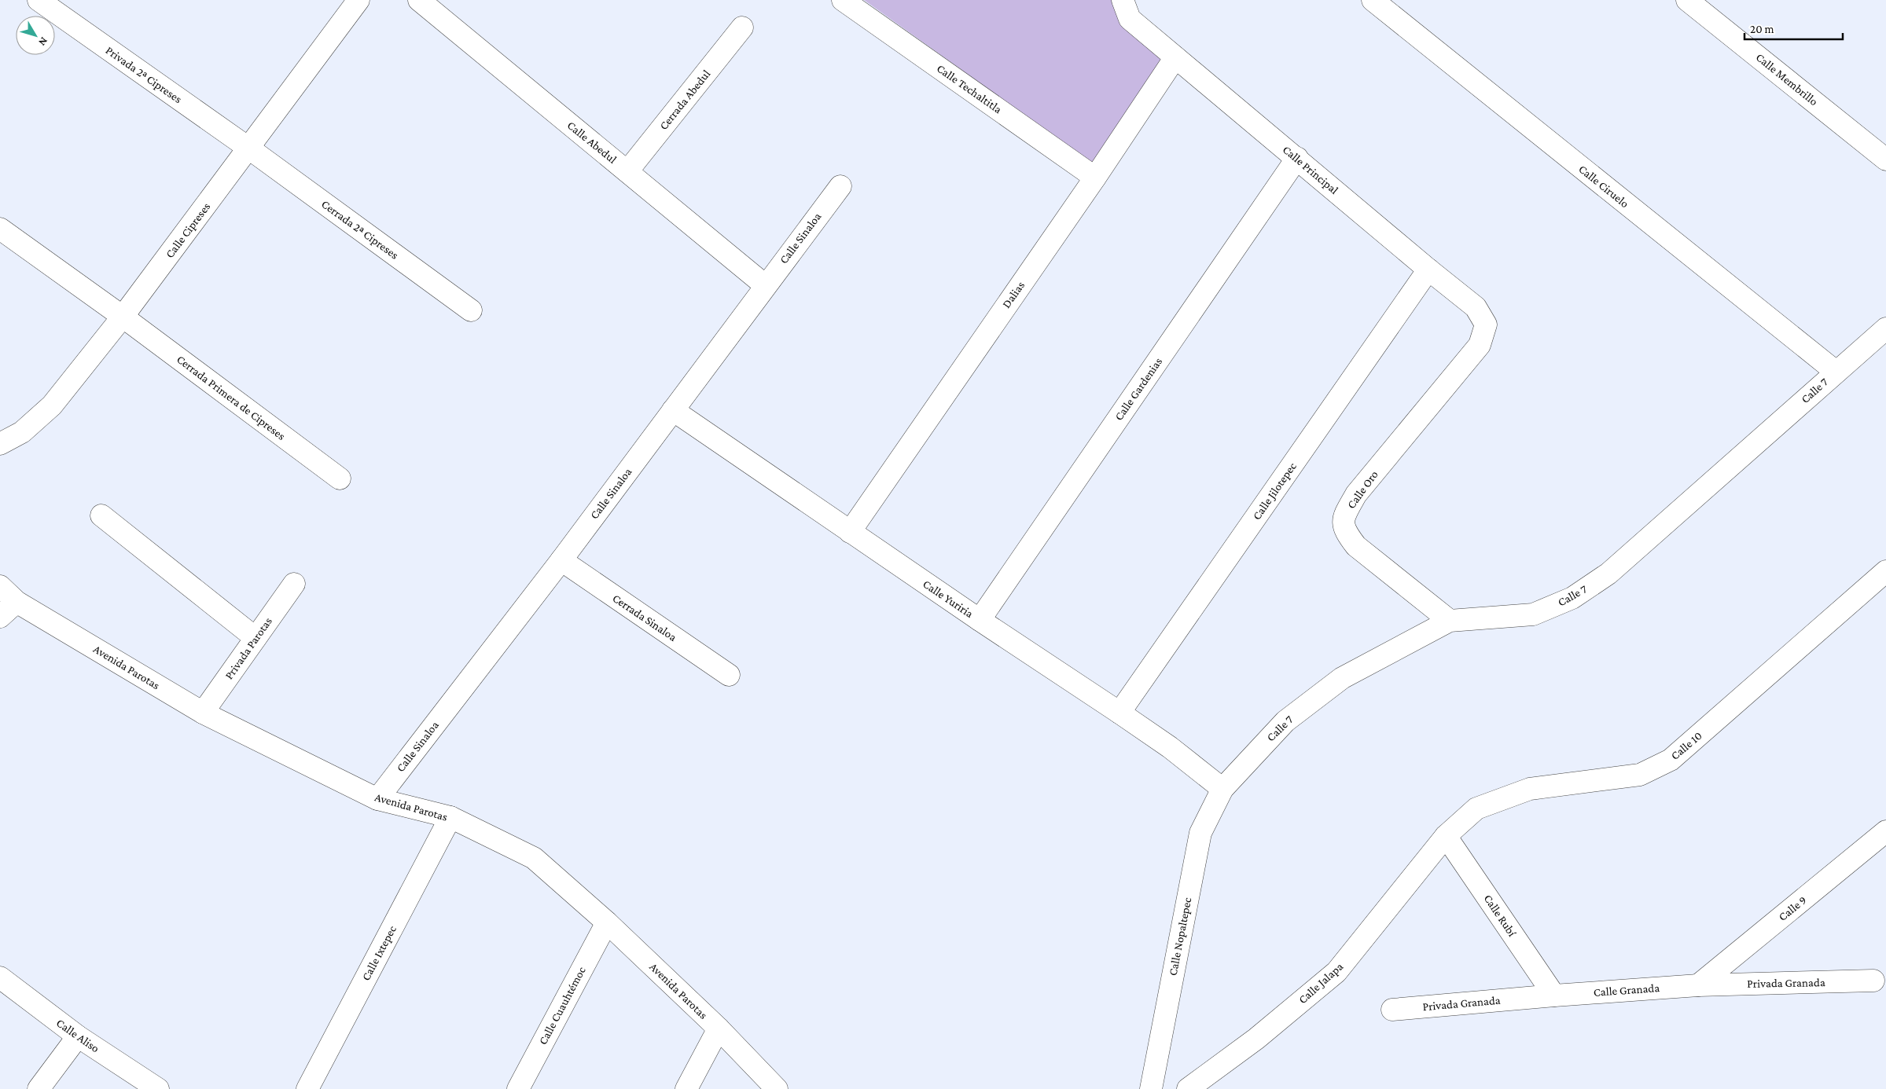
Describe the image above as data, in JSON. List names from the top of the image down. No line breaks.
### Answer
{"streets":{"street":["Privada 2ª Cipreses","Calle Membrillo","Calle Techaltitla","Cerrada Abedul","Calle Abedul","Calle Principal","Calle Ciruelo","Cerrada 2ª Cipreses","Calle Cipreses","Calle Sinaloa","Dalias","Calle Gardenias","Calle 7","Cerrada Primera de Cipreses","Calle Oro","Calle Jilotepec","Calle Yuriria","Cerrada Sinaloa","Privada Parotas","Avenida Parotas","Calle 10","Calle 9","Calle Rubí","Calle Nopaltepec","Calle Ixtepec","Calle Jalapa","Privada Granada","Calle Granada","Calle Cuauhtémoc","Calle Aliso"]},"crossings":[["Privada 2ª Cipreses","Cerrada 2ª Cipreses"],["Privada 2ª Cipreses","Calle Cipreses"],["Calle Techaltitla","Dalias"],["Cerrada Abedul","Calle Abedul"],["Calle Abedul","Calle Sinaloa"],["Calle Principal","Dalias"],["Calle Principal","Calle Gardenias"],["Calle Principal","Calle Oro"],["Calle Principal","Calle Jilotepec"],["Calle Ciruelo","Calle 7"],["Cerrada 2ª Cipreses","Calle Cipreses"],["Calle Cipreses","Cerrada Primera de Cipreses"],["Calle Sinaloa","Calle Yuriria"],["Calle Sinaloa","Cerrada Sinaloa"],["Calle Sinaloa","Avenida Parotas"],["Dalias","Calle Yuriria"],["Calle Gardenias","Calle Yuriria"],["Calle 7","Calle Oro"],["Calle 7","Calle Yuriria"],["Calle 7","Calle Nopaltepec"],["Calle Jilotepec","Calle Yuriria"],["Calle Yuriria","Calle Nopaltepec"],["Privada Parotas","Avenida Parotas"],["Avenida Parotas","Calle Ixtepec"],["Avenida Parotas","Calle Cuauhtémoc"],["Calle 10","Calle Rubí"],["Calle 10","Calle Jalapa"],["Calle 9","Privada Granada"],["Calle 9","Calle Granada"],["Calle Rubí","Calle Jalapa"],["Calle Rubí","Privada Granada"],["Calle Rubí","Calle Granada"],["Privada Granada","Calle Granada"]],"scale_bar":"20 m","north":"bottom right"}
